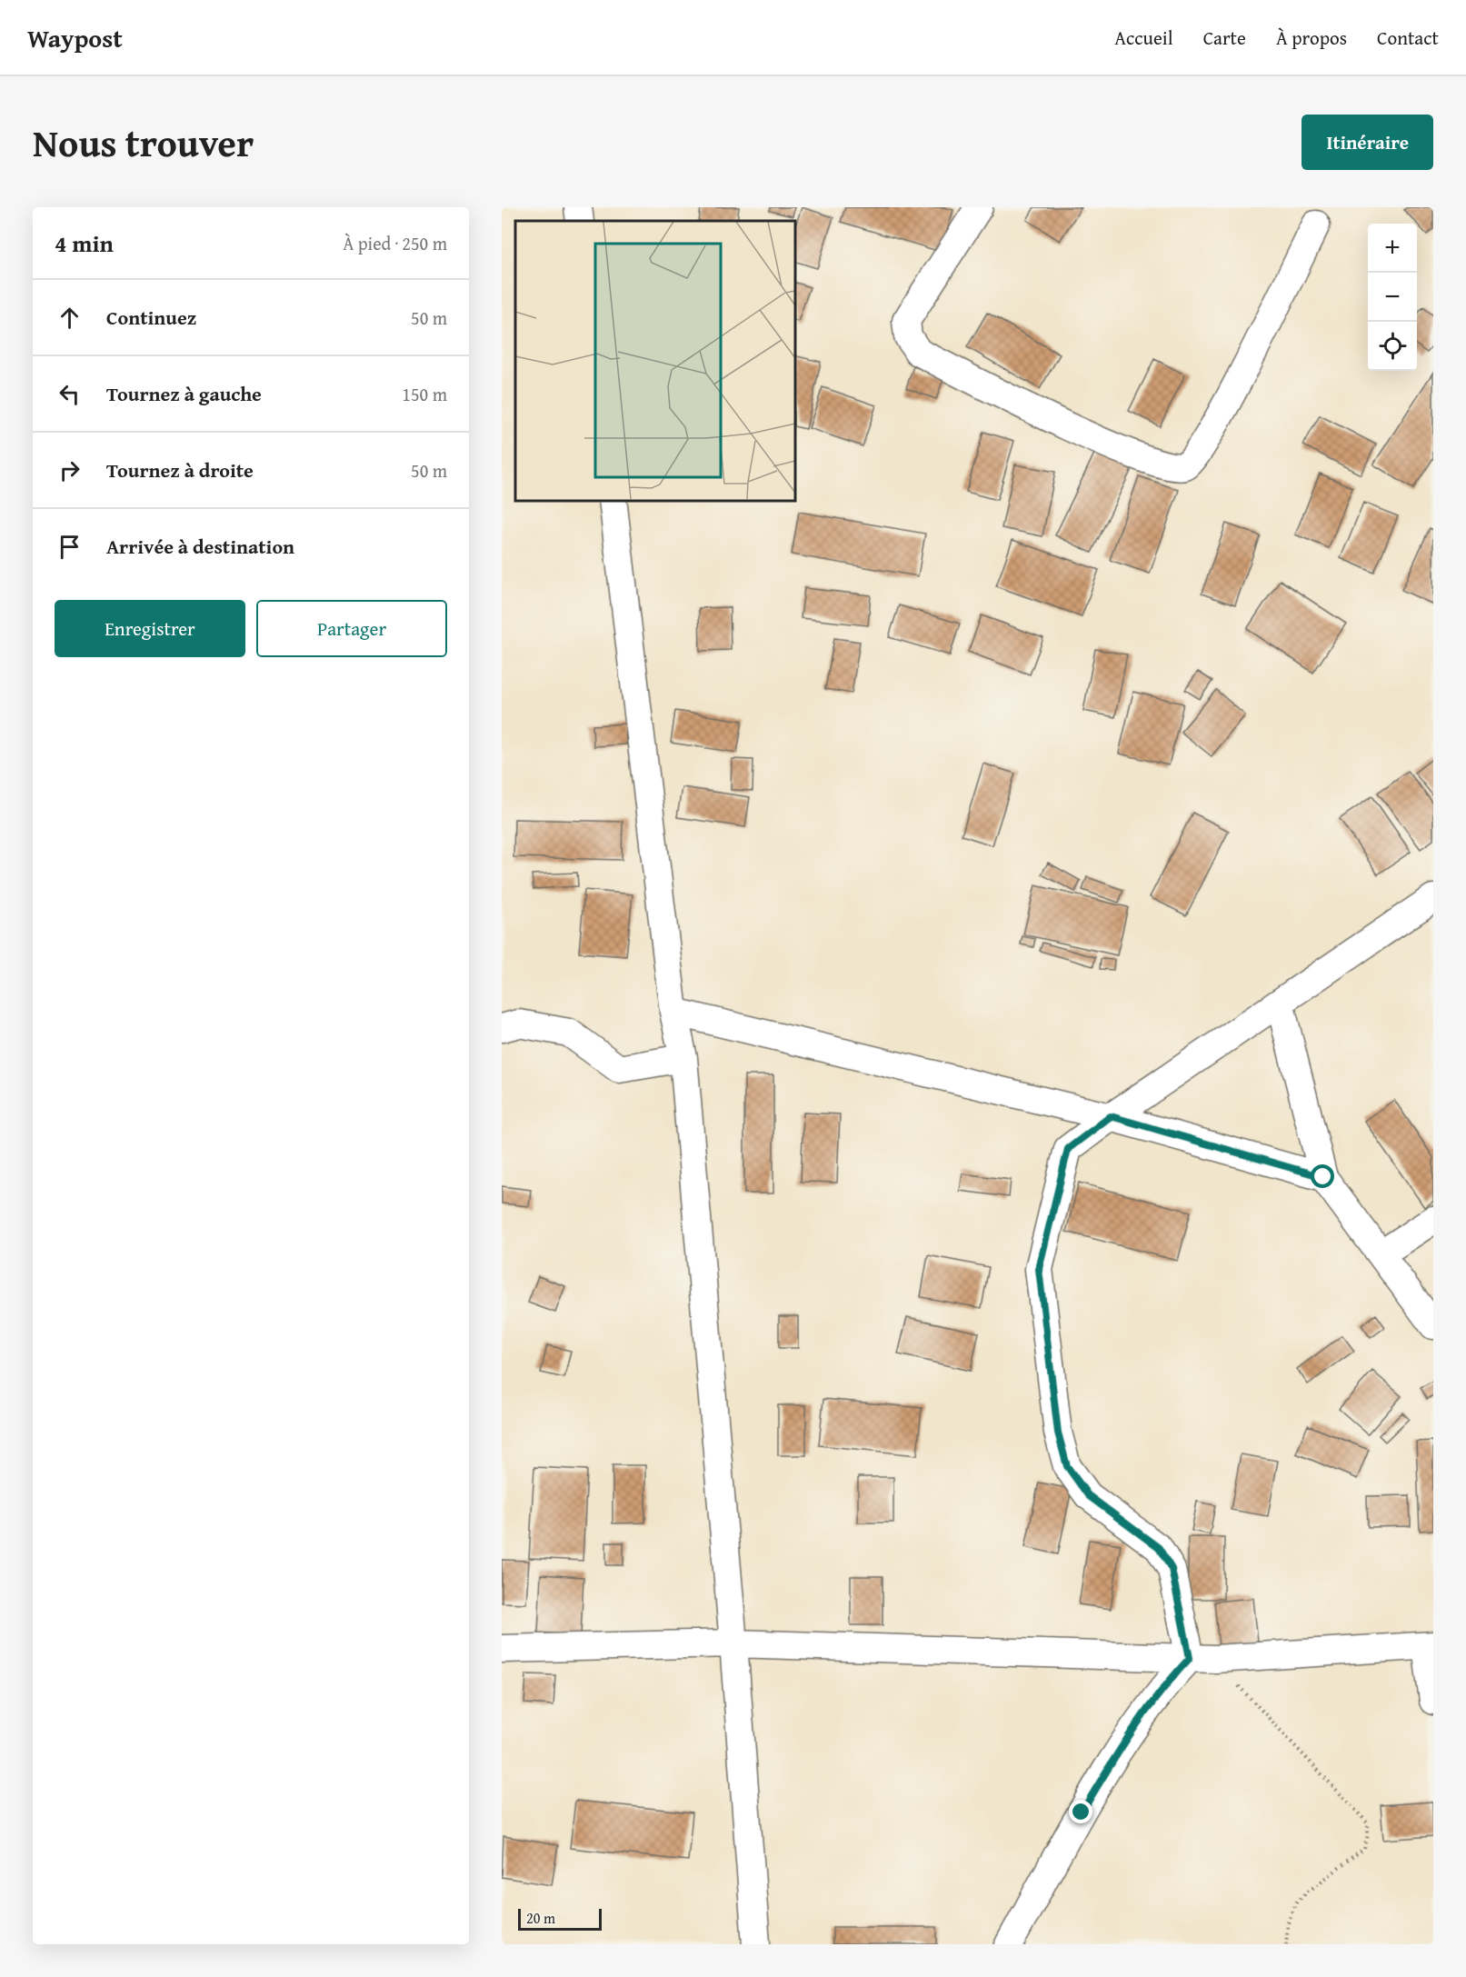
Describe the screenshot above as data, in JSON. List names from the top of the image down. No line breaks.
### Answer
{"scale_bar":"20 m","page":{"header":"Waypost","nav":["Accueil","Carte","À propos","Contact"],"title":"Nous trouver","buttons":["Itinéraire",["Enregistrer","Partager"]],"heading":["4 min","À pied · 250 m"],"map_buttons":["+","−"],"list":[["Continuez","50 m"],["Tournez à gauche","150 m"],["Tournez à droite","50 m"],"Arrivée à destination"],"scale":"20 m"}}
